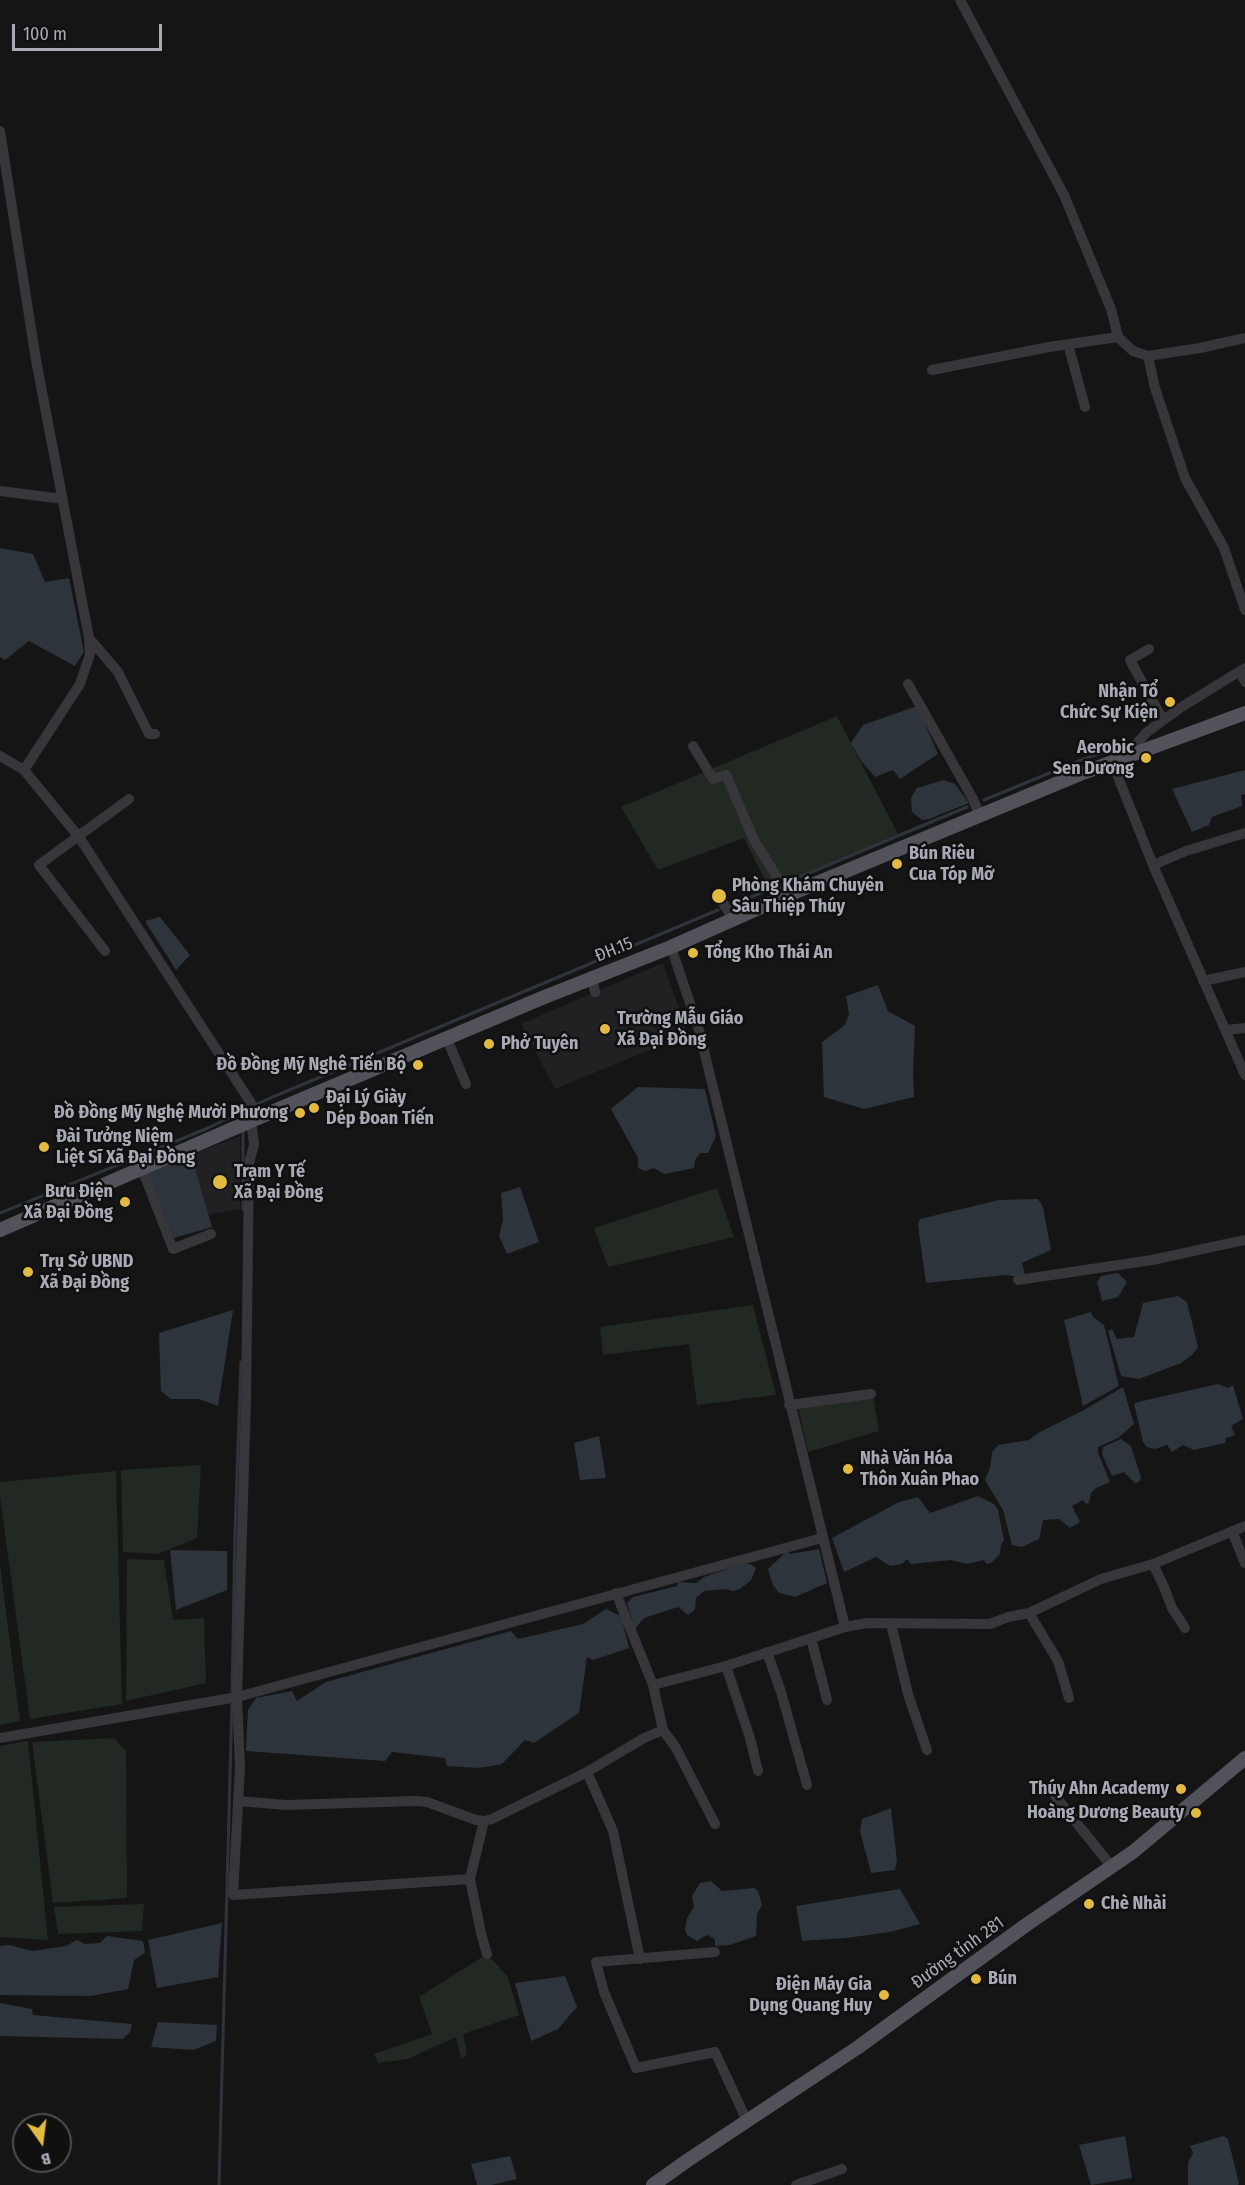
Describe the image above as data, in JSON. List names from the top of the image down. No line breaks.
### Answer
{"streets":{"main road":["ĐH.15","Đường tỉnh 281"]},"places":["Nhận Tổ Chức Sự Kiện","Aerobic Sen Dương","Bún Riêu Cua Tóp Mỡ","Phòng Khám Chuyên Sâu Thiệp Thúy","Tổng Kho Thái An","Trường Mẫu Giáo Xã Đại Đồng","Phở Tuyên","Đồ Đồng Mỹ Nghê Tiến Bộ","Đại Lý Giày Dép Đoan Tiến","Đồ Đồng Mỹ Nghệ Mười Phương","Đài Tưởng Niệm Liệt Sĩ Xã Đại Đồng","Trạm Y Tế Xã Đại Đồng","Bưu Điện Xã Đại Đồng","Trụ Sở UBND Xã Đại Đồng","Nhà Văn Hóa Thôn Xuân Phao","Thúy Ahn Academy","Hoàng Dương Beauty","Chè Nhài","Bún","Điện Máy Gia Dụng Quang Huy"],"scale_bar":"100 m","north":"bottom"}
